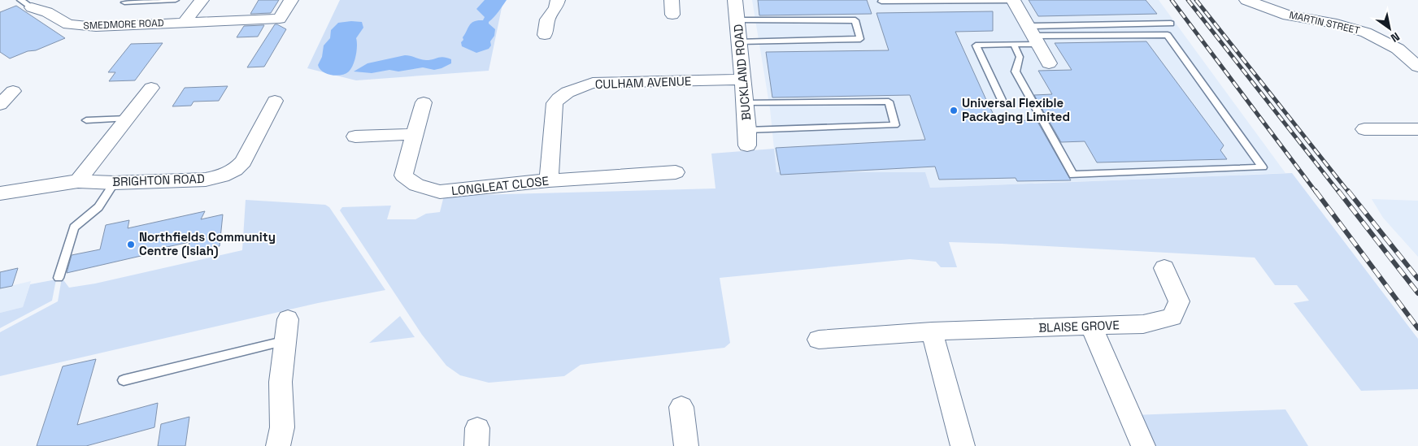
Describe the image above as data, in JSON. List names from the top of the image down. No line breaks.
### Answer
{"streets":{"street":["MARTIN STREET","SMEDMORE ROAD","BUCKLAND ROAD","CULHAM AVENUE","BRIGHTON ROAD","LONGLEAT CLOSE","BLAISE GROVE"]},"crossings":[["BUCKLAND ROAD","CULHAM AVENUE"],["CULHAM AVENUE","LONGLEAT CLOSE"]],"places":["Universal Flexible Packaging Limited","Northfields Community Centre (Islah)"],"north":"bottom right"}
